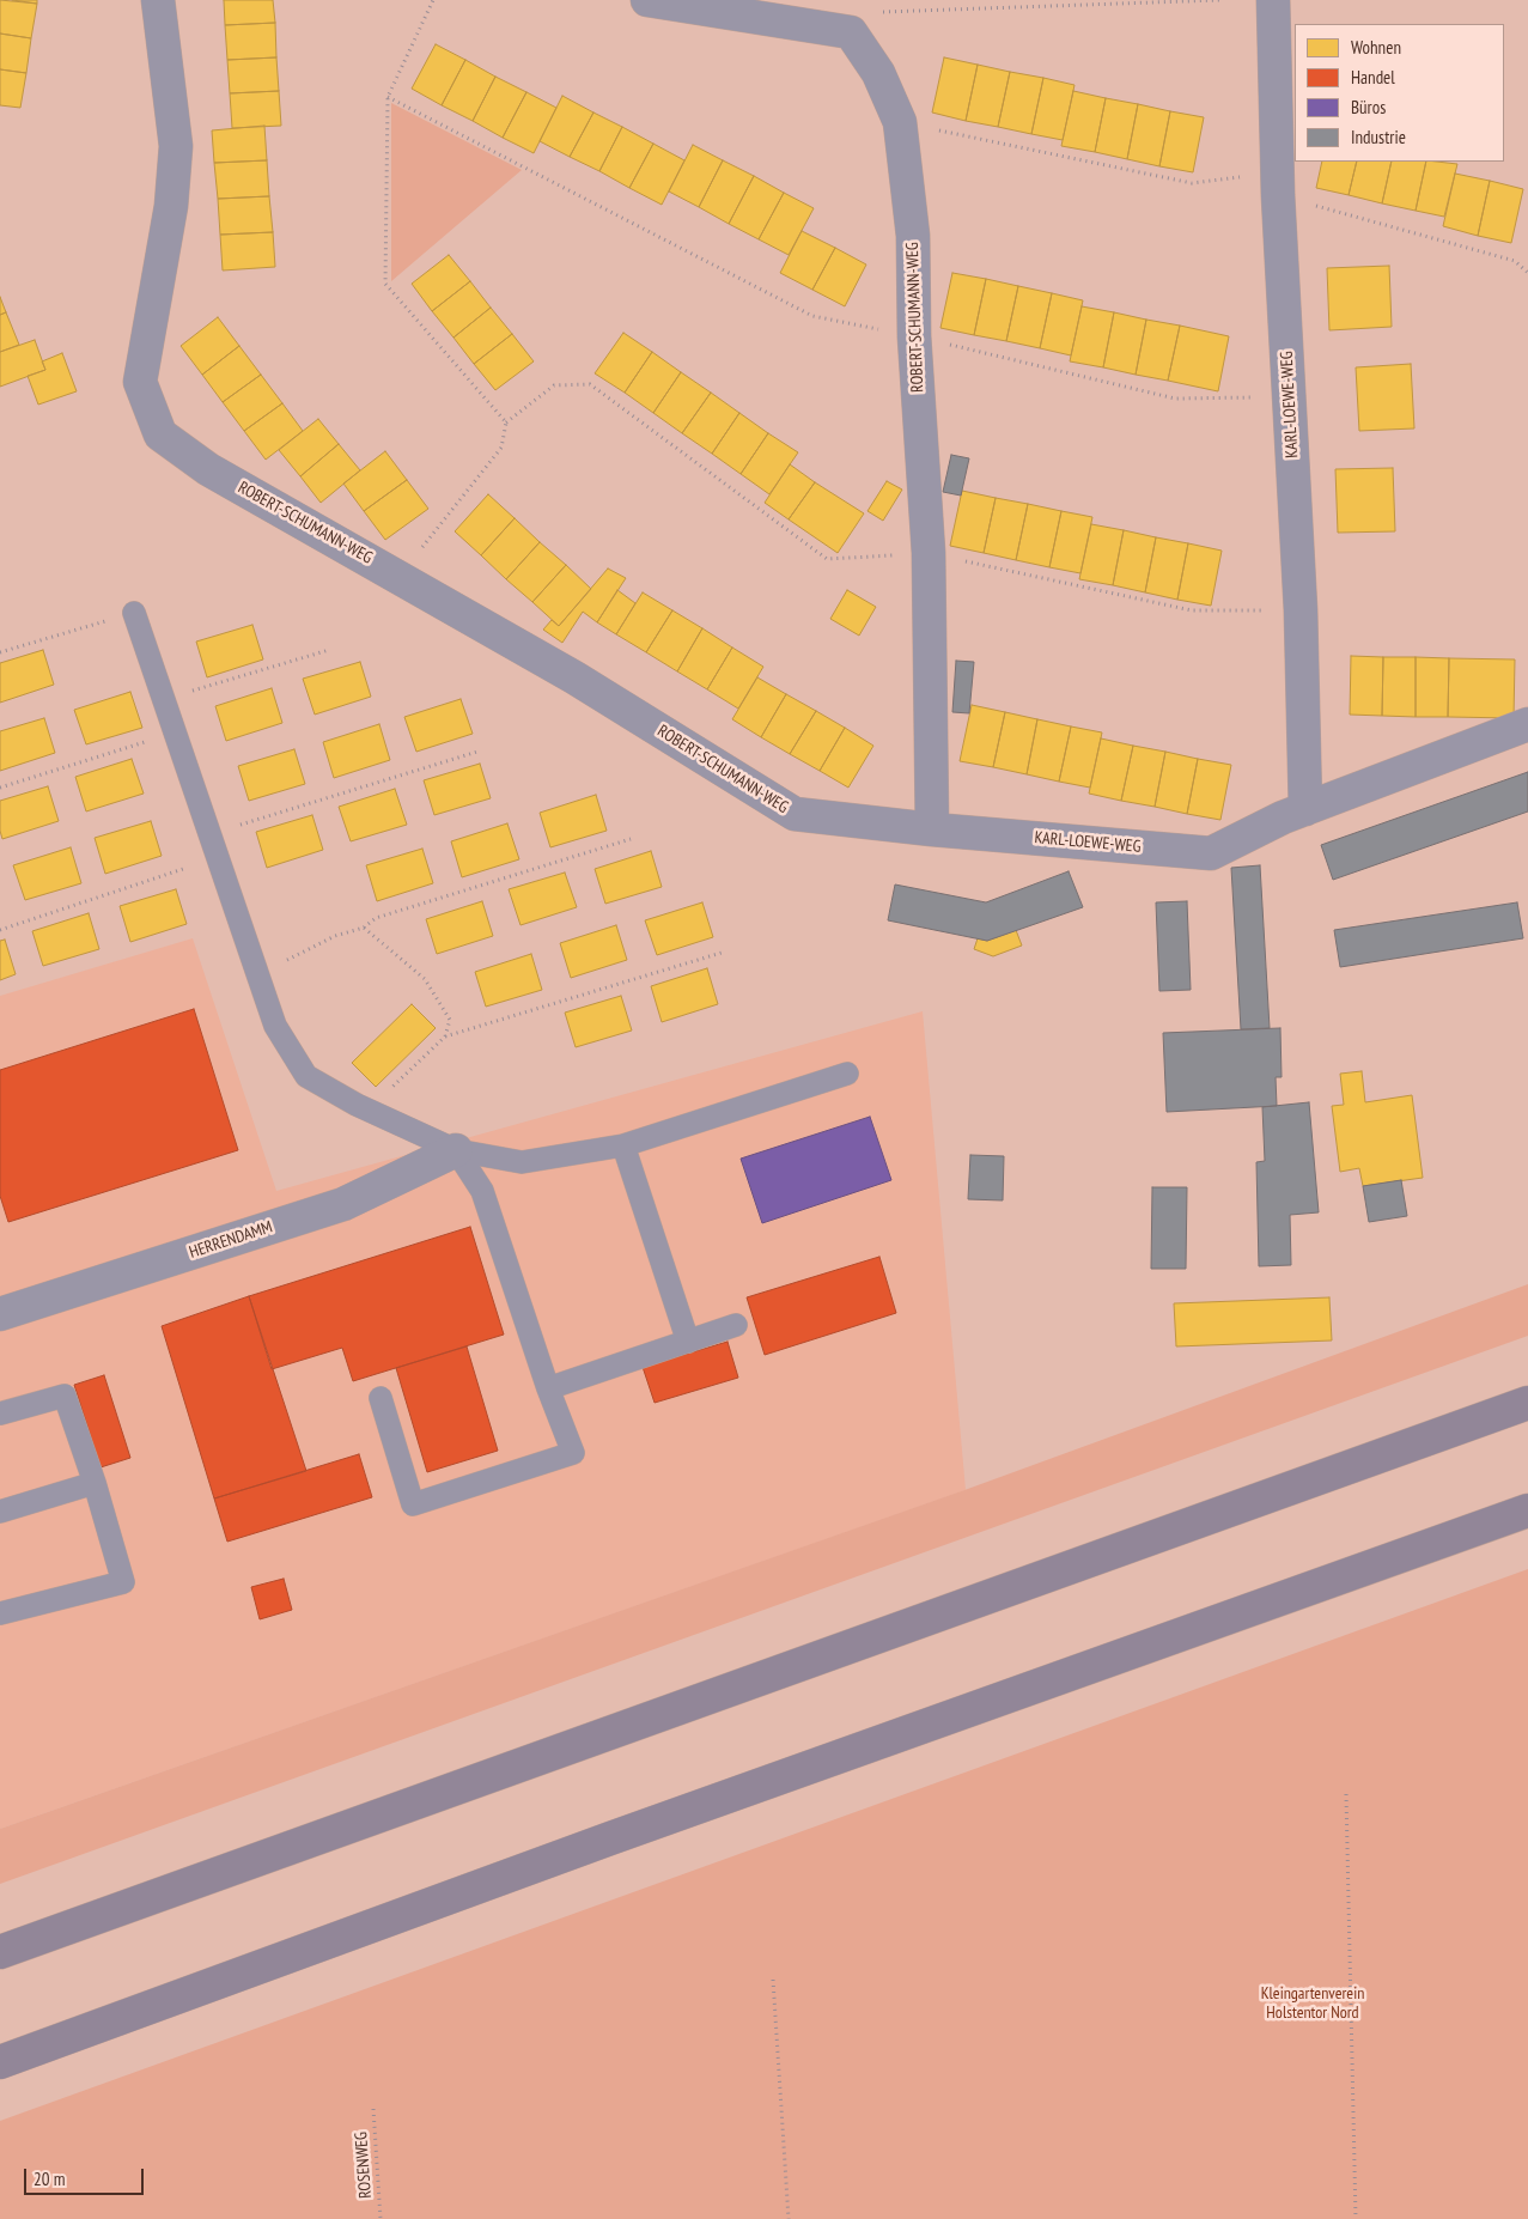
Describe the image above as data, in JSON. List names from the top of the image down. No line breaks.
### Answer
{"streets":{"street":["ROBERT-SCHUMANN-WEG","KARL-LOEWE-WEG","HERRENDAMM"],"path":["ROSENWEG"]},"crossings":[["ROBERT-SCHUMANN-WEG","KARL-LOEWE-WEG"]],"parks":["Kleingartenverein Holstentor Nord"],"legend":["Wohnen","Handel","Büros","Industrie"],"scale_bar":"20 m"}
